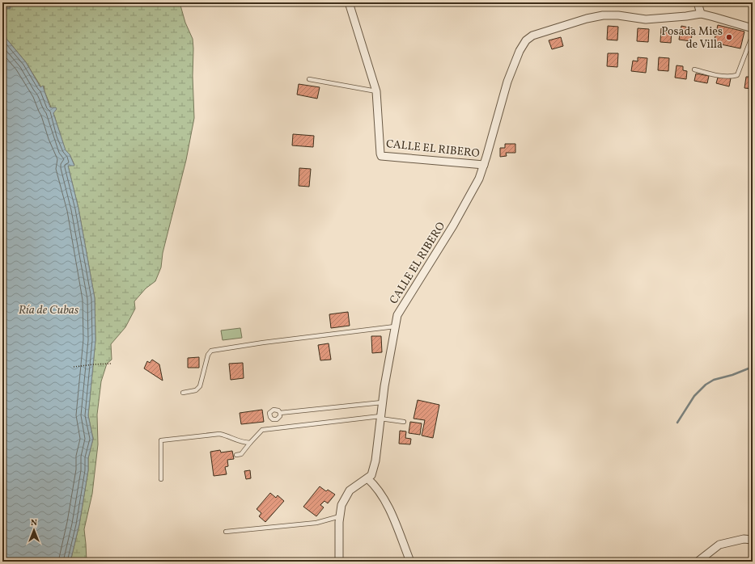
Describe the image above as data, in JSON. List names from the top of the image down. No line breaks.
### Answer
{"streets":{"street":["CALLE EL RIBERO"]},"water":["Ría de Cubas"],"places":["Posada Mies de Villa"],"north":"top"}
